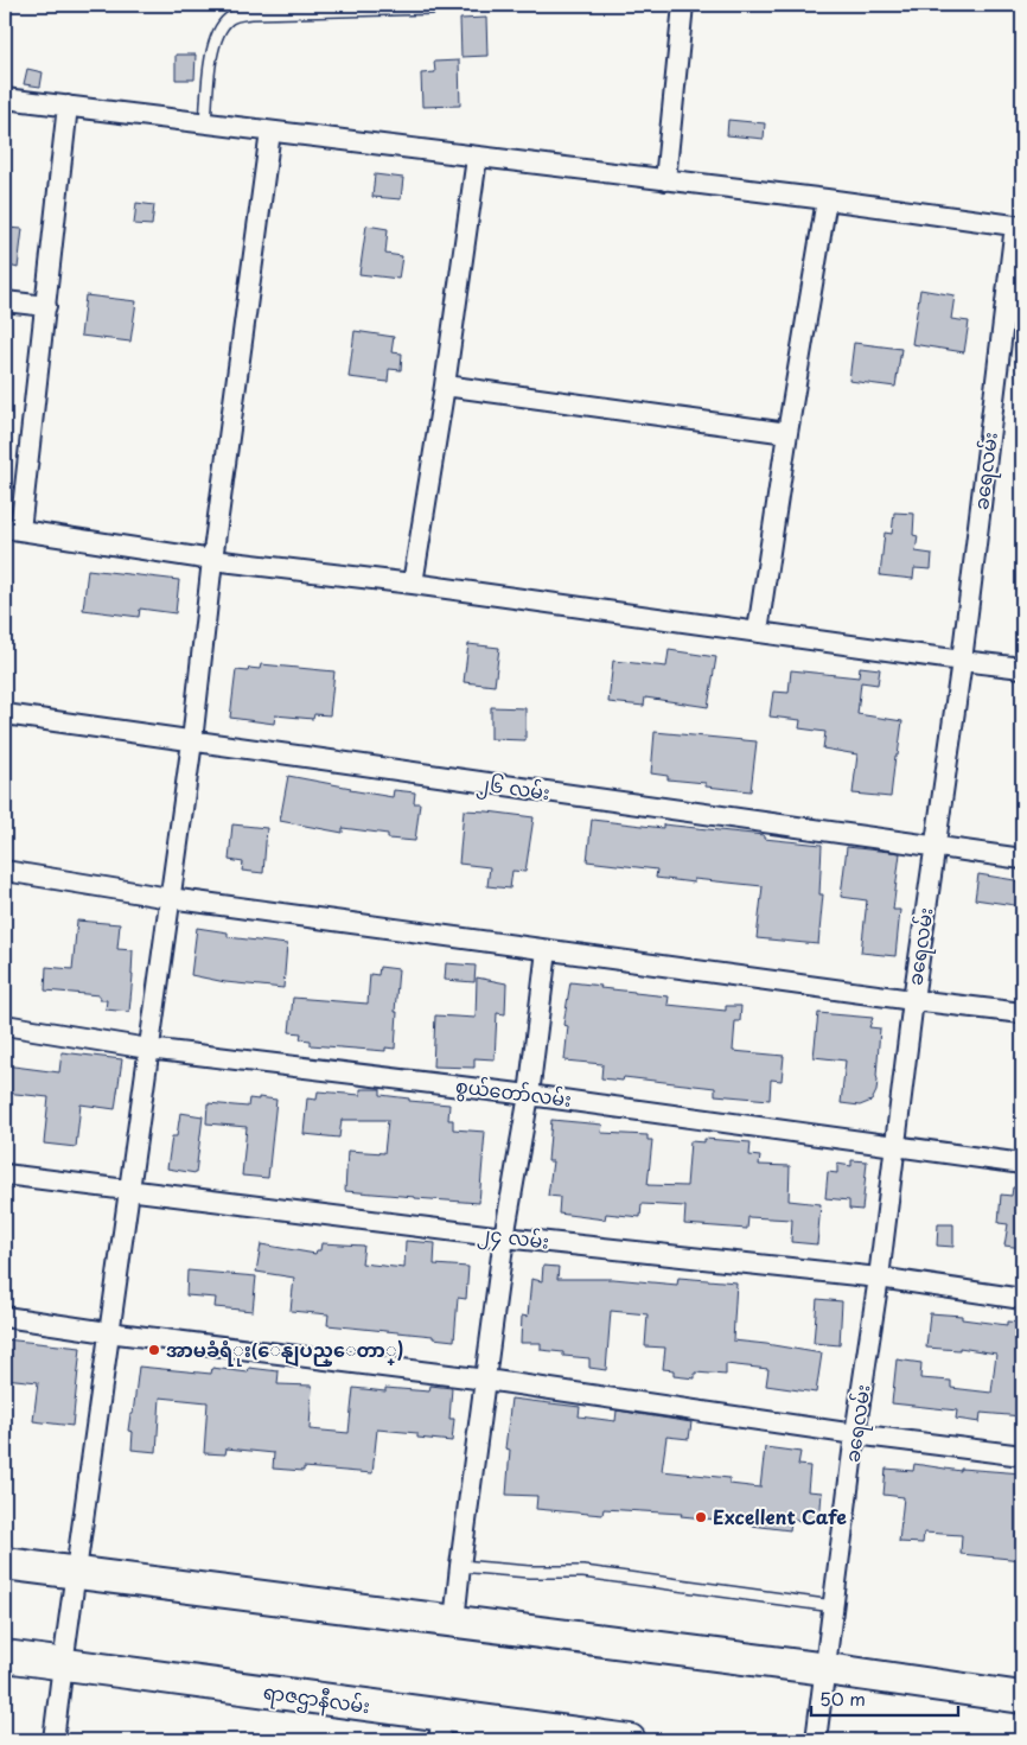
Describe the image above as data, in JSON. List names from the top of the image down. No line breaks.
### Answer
{"streets":{"main road":["ရာဇဌာနီလမ်း"],"street":["ခရေလမ်း","၂၆ လမ်း","စွယ်တော်လမ်း","၂၄ လမ်း"]},"crossings":[["ခရေလမ်း","၂၆ လမ်း"],["ခရေလမ်း","စွယ်တော်လမ်း"],["ခရေလမ်း","၂၄ လမ်း"]],"places":["အာမခံရံုး(ေနျပည္ေတာ္)","Excellent Cafe"],"scale_bar":"50 m"}
